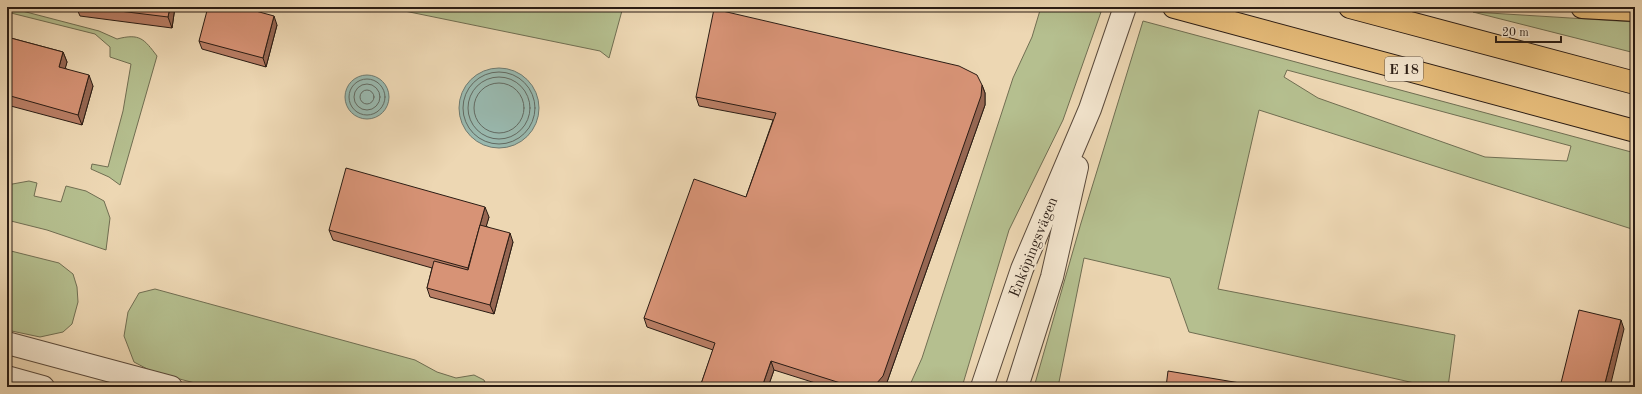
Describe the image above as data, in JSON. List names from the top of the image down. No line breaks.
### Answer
{"streets":{"highway":["E 18"],"street":["Enköpingsvägen"]},"scale_bar":"20 m"}
